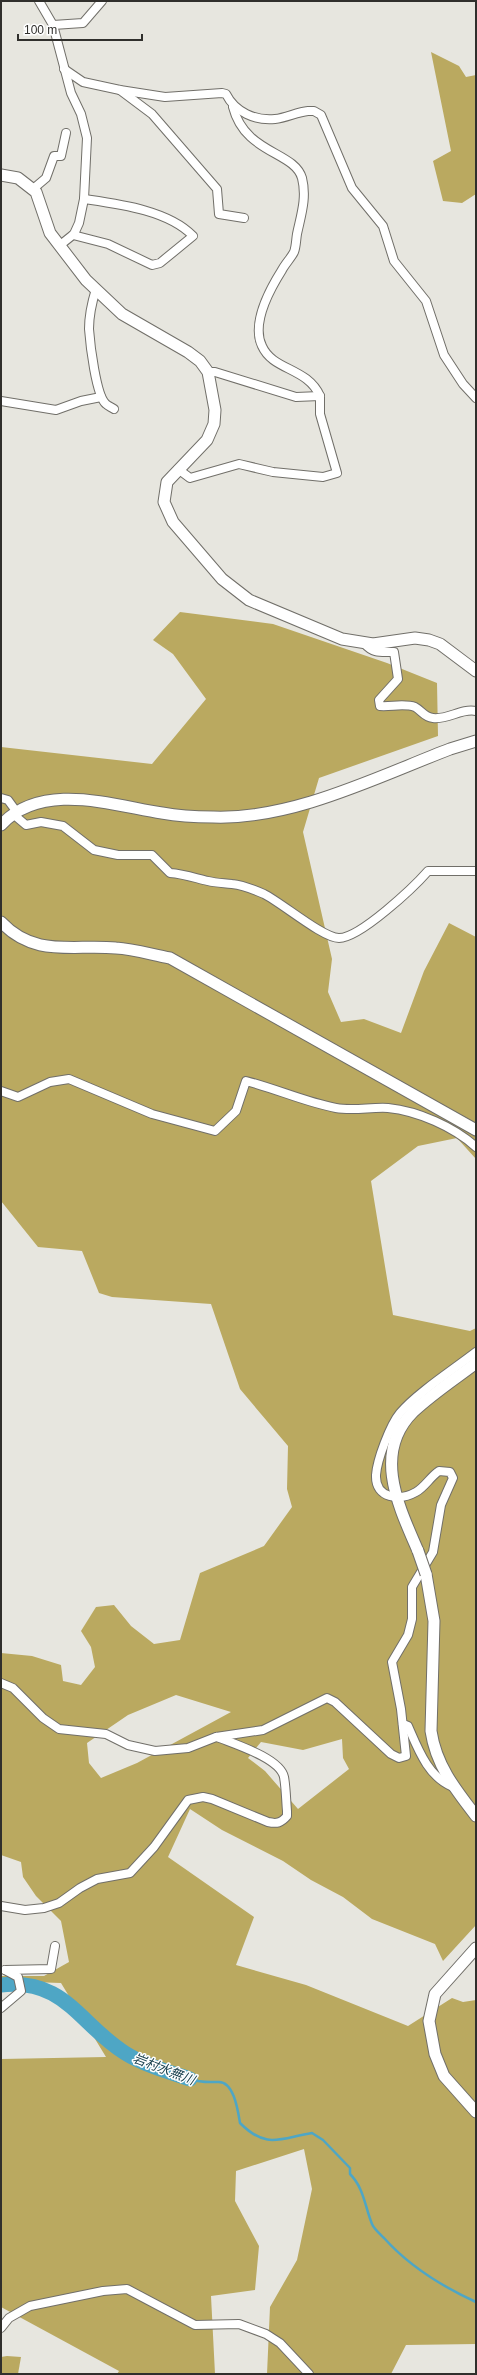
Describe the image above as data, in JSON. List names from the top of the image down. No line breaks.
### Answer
{"water":["岩村水無川"],"scale_bar":"100 m"}
